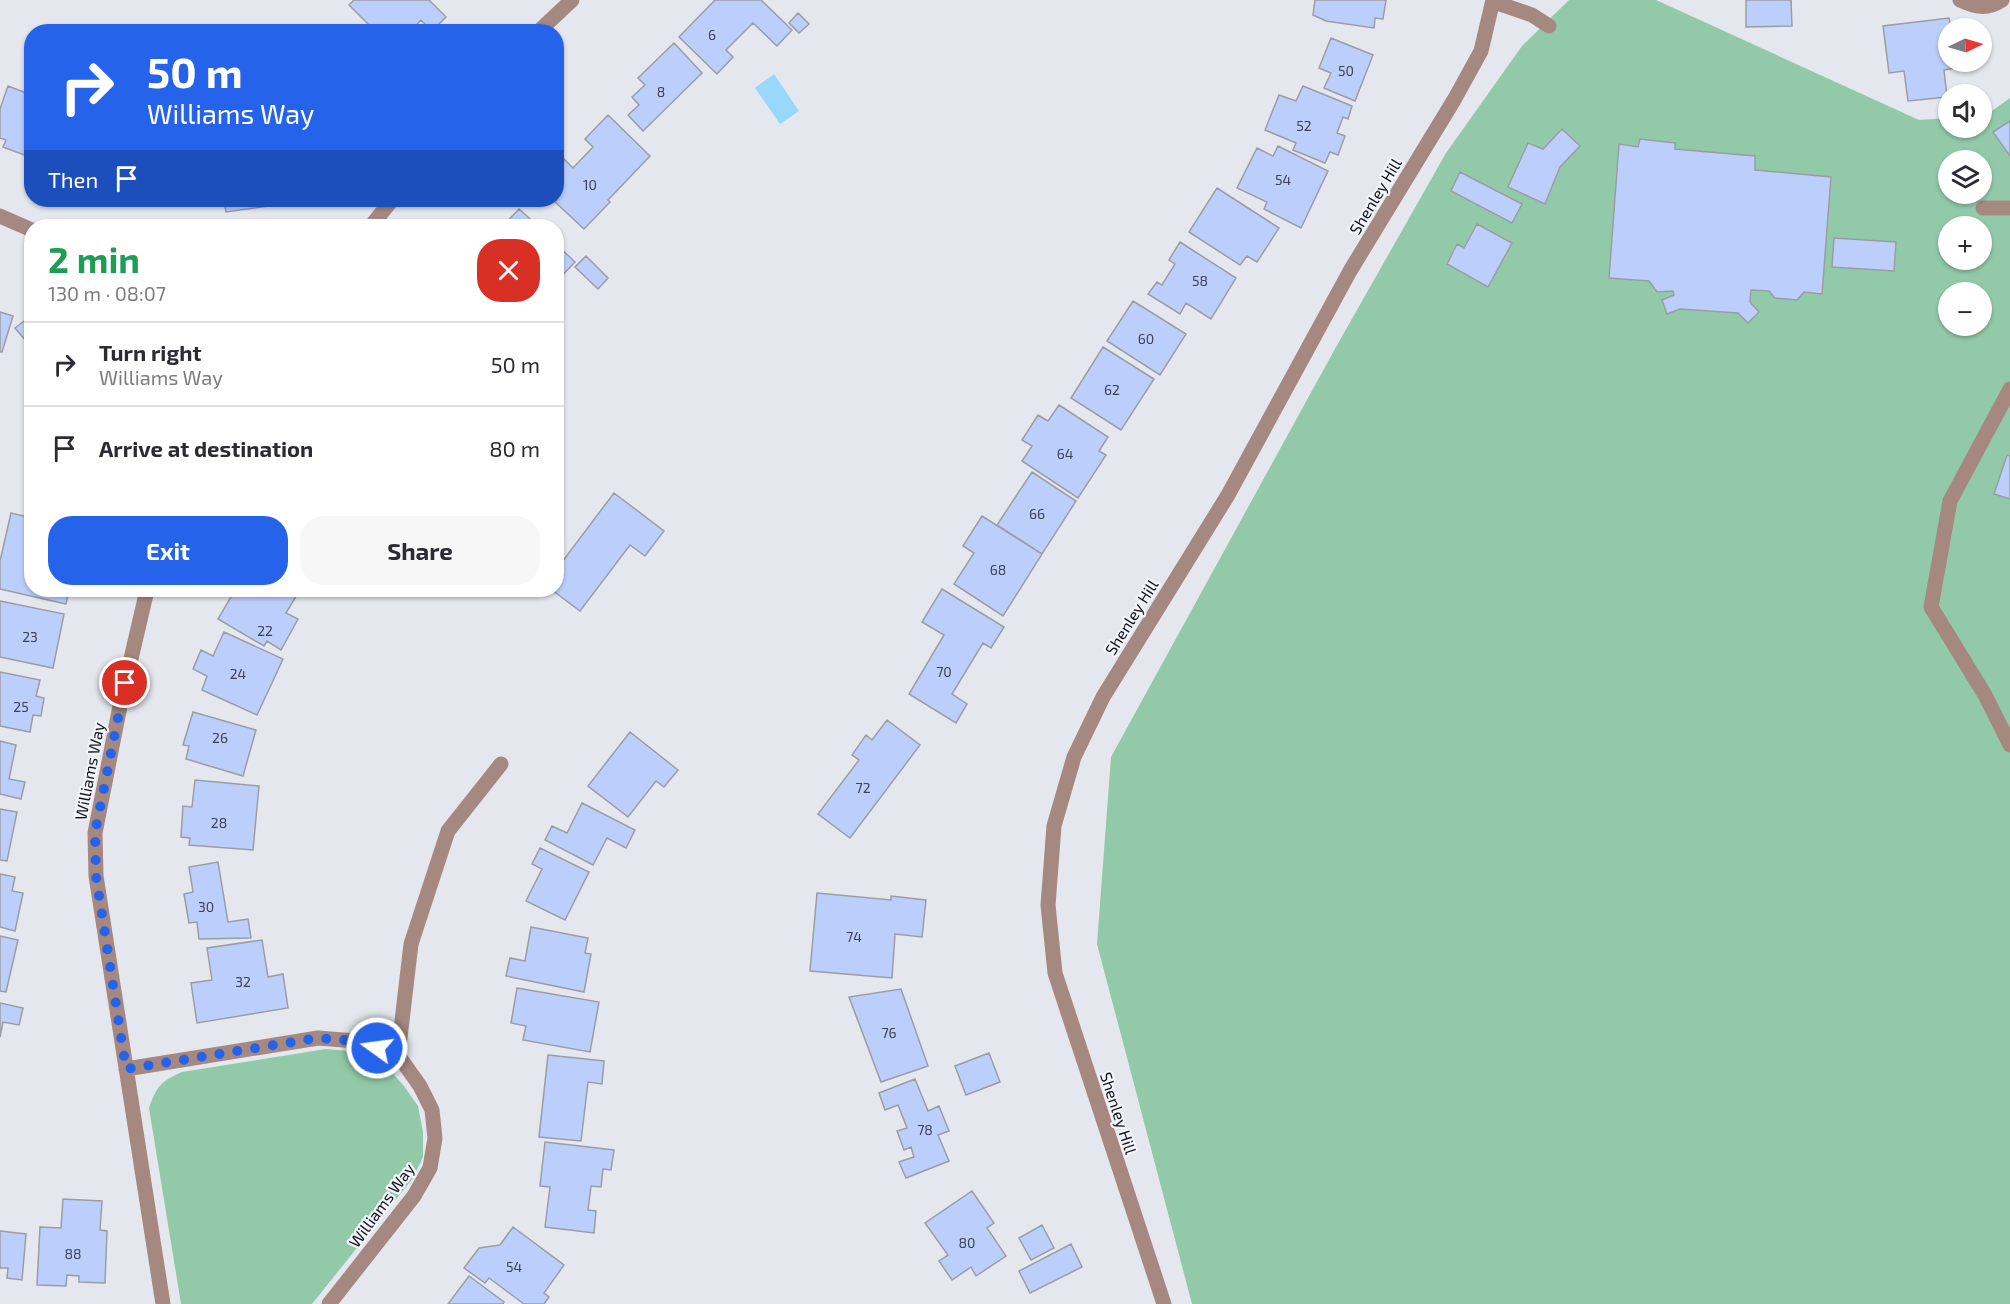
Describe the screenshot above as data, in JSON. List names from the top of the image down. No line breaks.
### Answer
{"streets":{"street":["Shenley Hill","Williams Way"]},"house_numbers":["6","50","8","52","54","10","58","60","62","64","66","68","22","23","70","24","25","26","72","28","30","74","32","76","78","80","88","54"],"north":"right","page":{"map_buttons":["+","−"],"turn":["50 m","Williams Way"],"then":"Then","heading":["2 min","130 m · 08:07"],"list":[{"name":"Turn right","note":"Williams Way","value":"50 m"},{"name":"Arrive at destination","value":"80 m"}],"buttons":["Exit","Share"]}}
